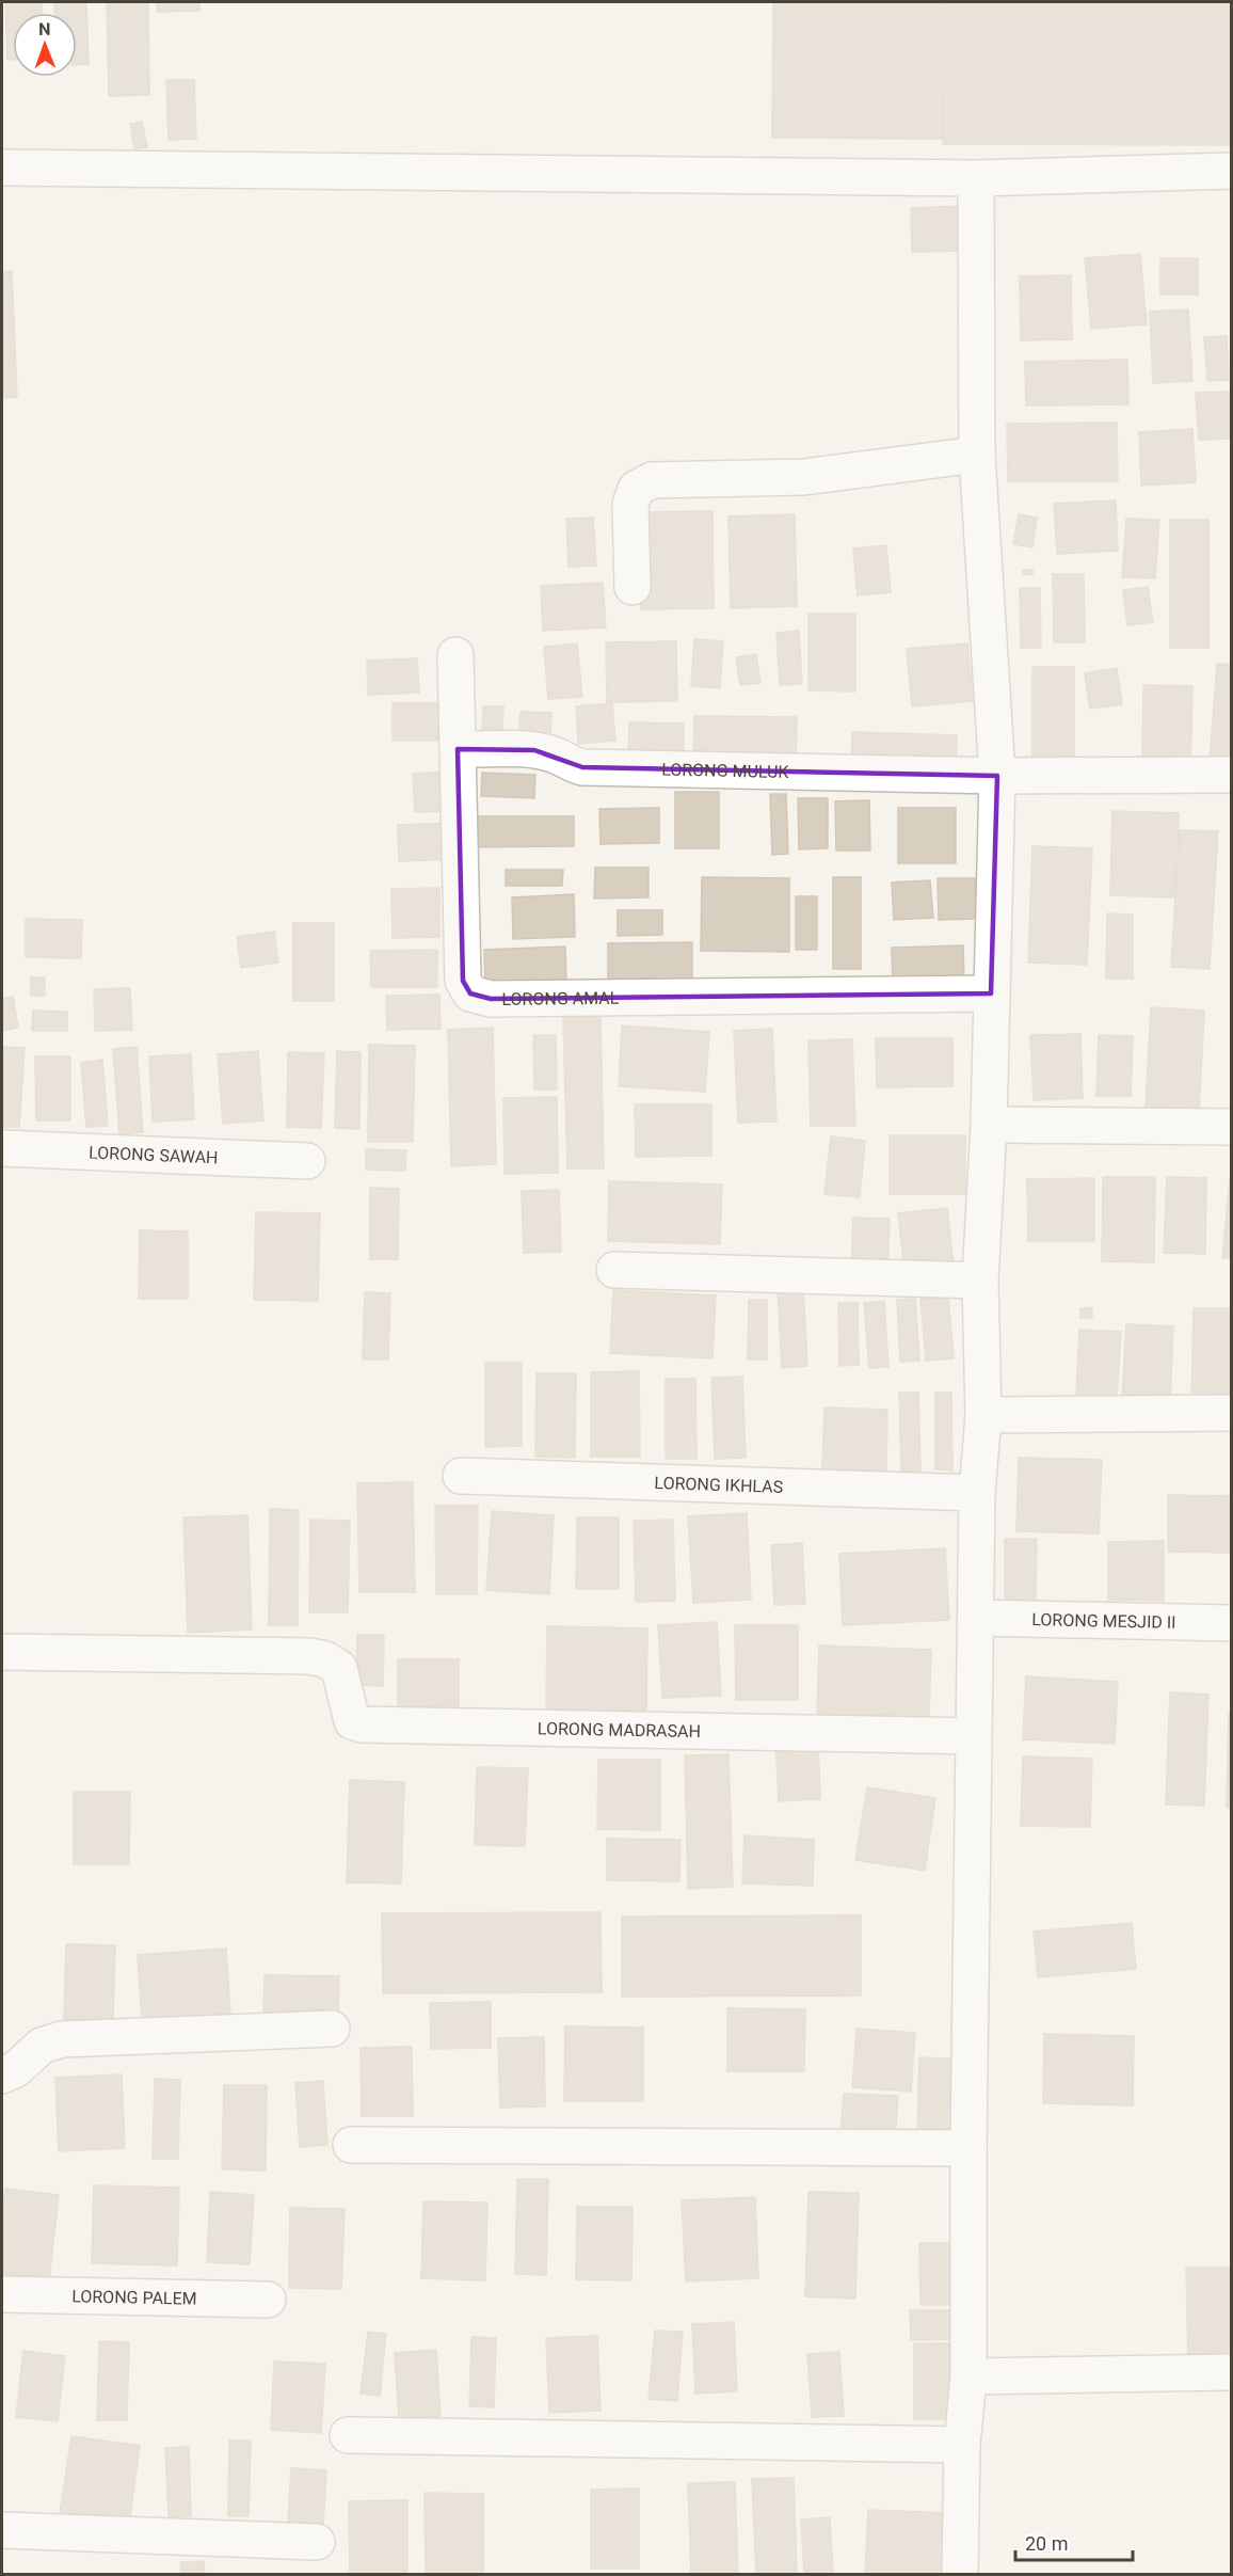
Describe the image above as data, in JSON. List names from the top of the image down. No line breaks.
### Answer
{"streets":{"street":["LORONG MULUK","LORONG AMAL","LORONG SAWAH","LORONG IKHLAS","LORONG MESJID II","LORONG MADRASAH","LORONG PALEM"]},"crossings":[["LORONG MULUK","LORONG AMAL"]],"scale_bar":"20 m","north":"top"}
